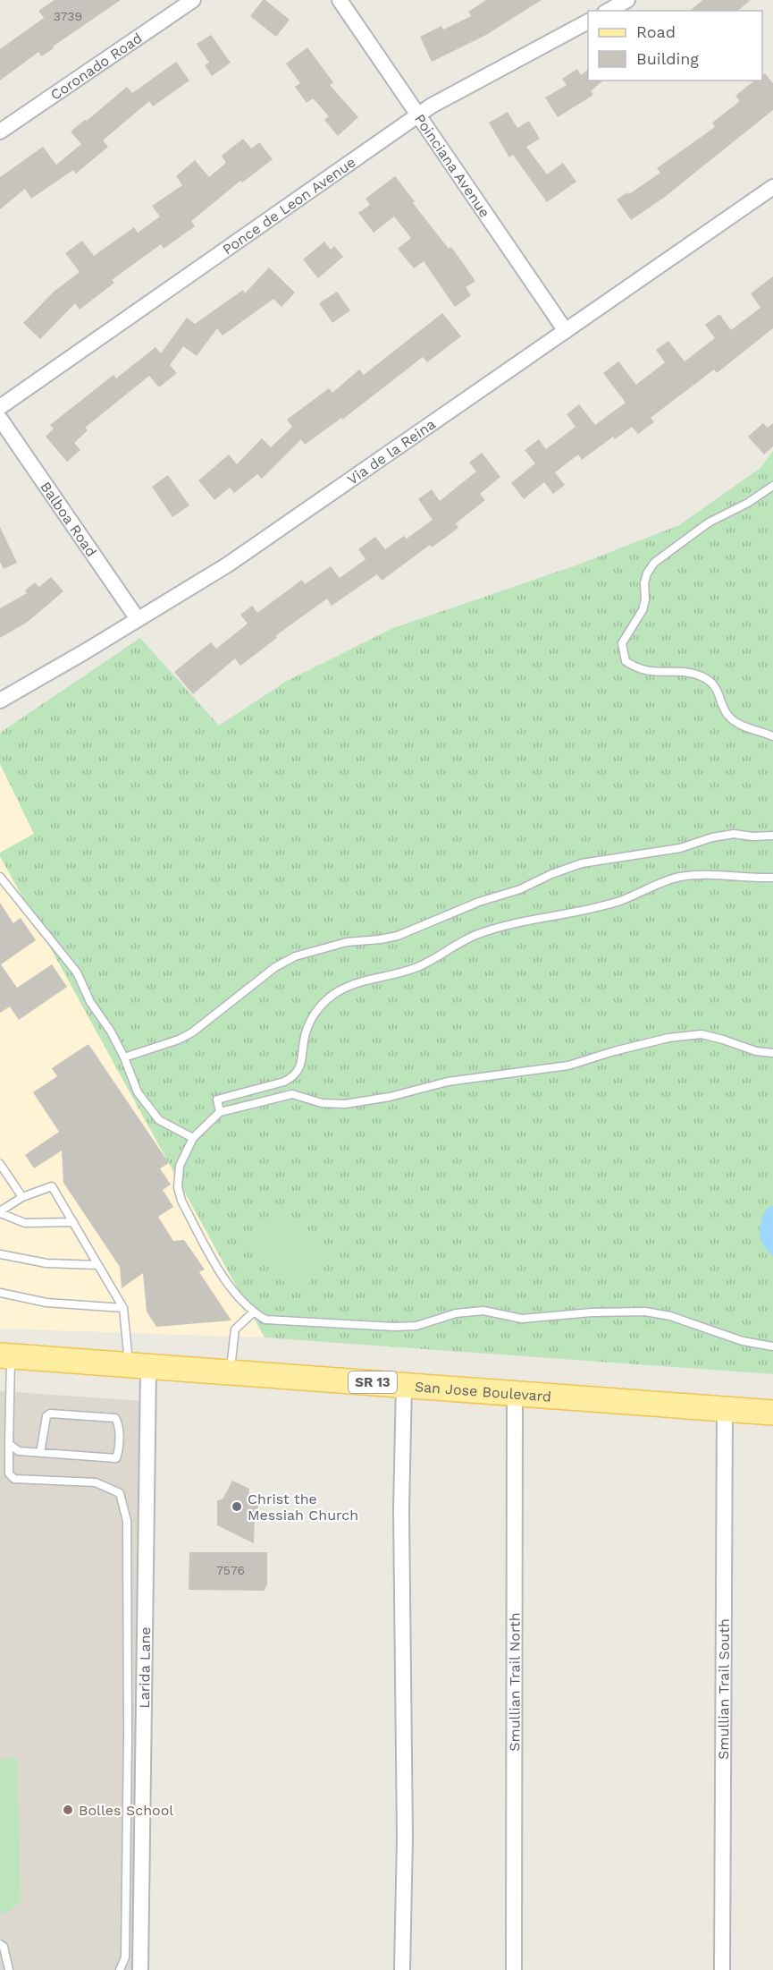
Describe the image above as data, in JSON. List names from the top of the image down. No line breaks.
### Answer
{"streets":{"main road":["SR 13","San Jose Boulevard"],"street":["Coronado Road","Poinciana Avenue","Ponce de Leon Avenue","Via de la Reina","Balboa Road","Larida Lane","Smullian Trail North","Smullian Trail South"]},"crossings":[["Poinciana Avenue","Ponce de Leon Avenue"],["Poinciana Avenue","Via de la Reina"],["Via de la Reina","Balboa Road"],["San Jose Boulevard","Larida Lane"],["San Jose Boulevard","Smullian Trail North"],["San Jose Boulevard","Smullian Trail South"]],"places":["Christ the Messiah Church","Bolles School"],"house_numbers":["3739","7576"],"legend":["Road","Building"]}
